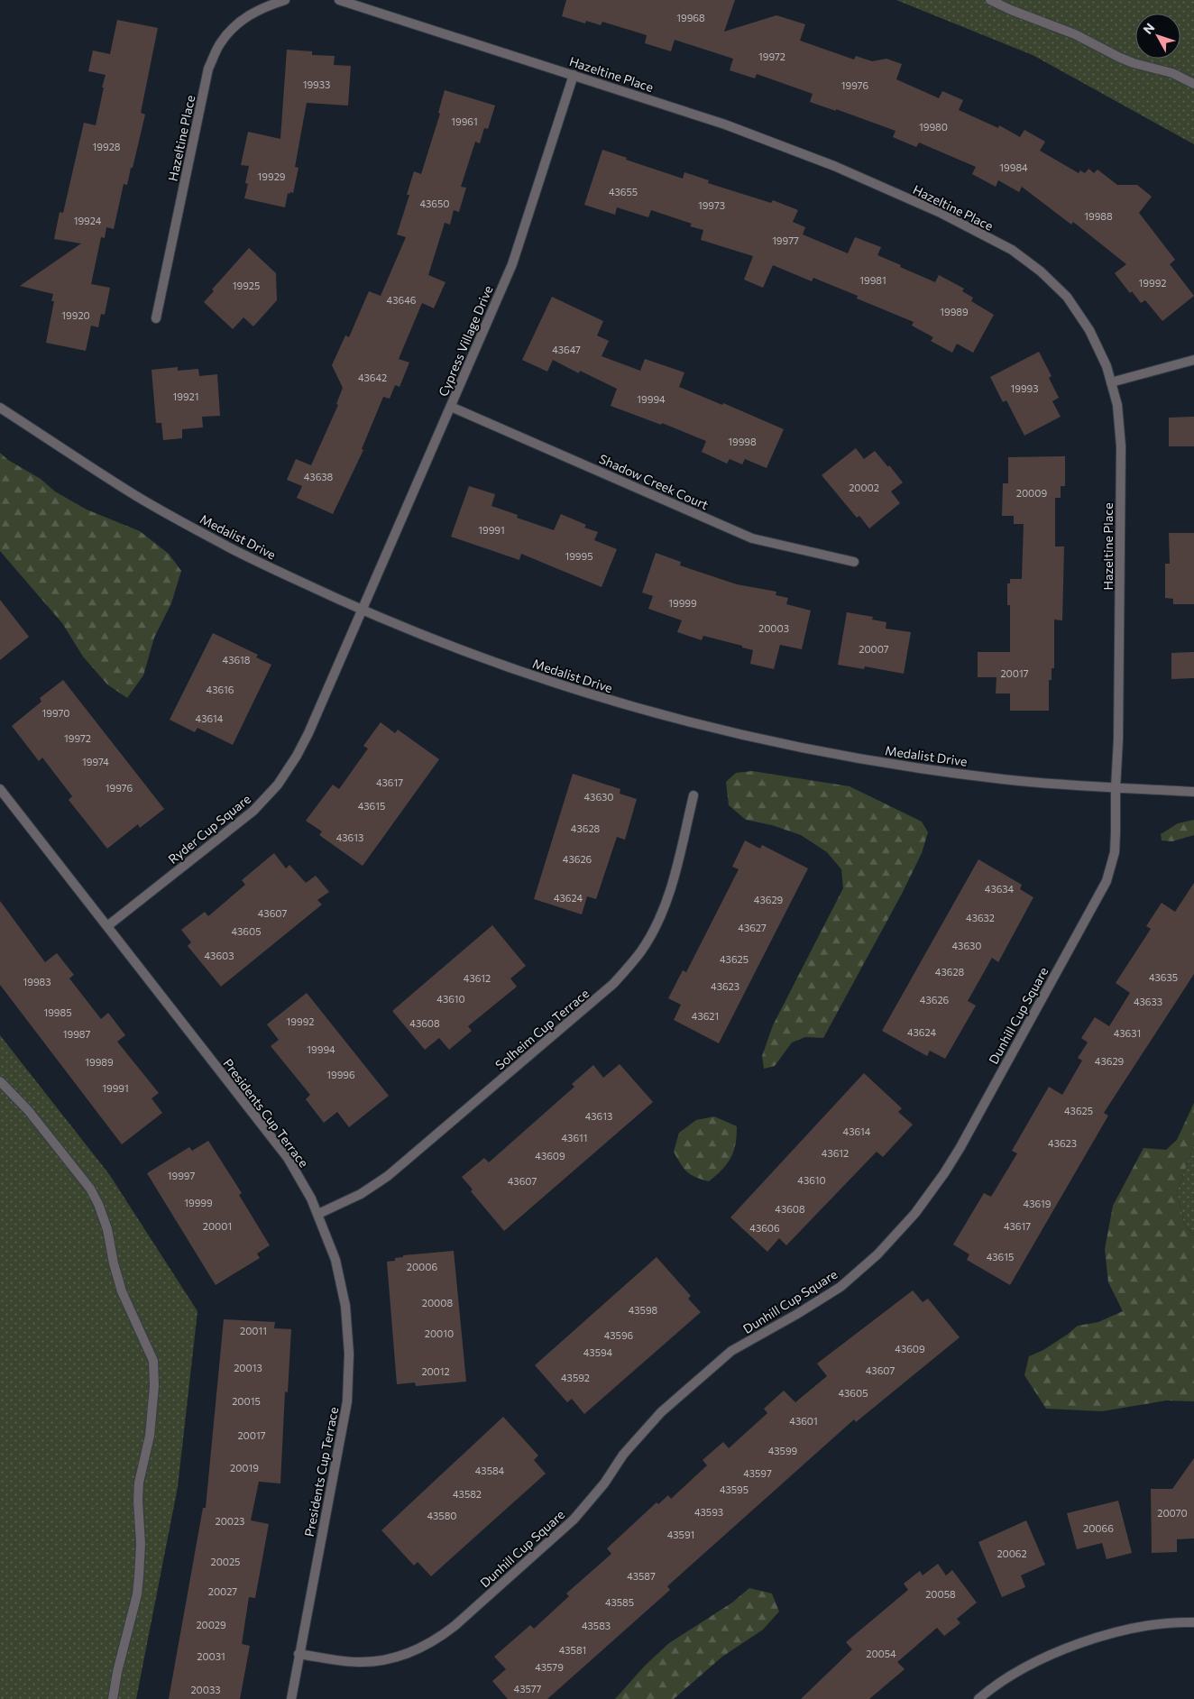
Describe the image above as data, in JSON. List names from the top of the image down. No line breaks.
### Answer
{"streets":{"street":["Hazeltine Place","Cypress Village Drive","Shadow Creek Court","Medalist Drive","Ryder Cup Square","Dunhill Cup Square","Solheim Cup Terrace","Presidents Cup Terrace"]},"crossings":[["Hazeltine Place","Cypress Village Drive"],["Hazeltine Place","Medalist Drive"],["Hazeltine Place","Dunhill Cup Square"],["Cypress Village Drive","Shadow Creek Court"],["Cypress Village Drive","Medalist Drive"],["Cypress Village Drive","Ryder Cup Square"],["Medalist Drive","Ryder Cup Square"],["Medalist Drive","Dunhill Cup Square"],["Ryder Cup Square","Presidents Cup Terrace"],["Dunhill Cup Square","Presidents Cup Terrace"],["Solheim Cup Terrace","Presidents Cup Terrace"]],"house_numbers":["19968","19972","19933","19976","19961","19980","19928","19984","19929","43655","43650","19973","19988","19924","19977","19981","19992","19925","43646","19989","19920","43647","43642","19993","19921","19994","19998","43638","20002","20009","19991","19995","19999","20003","20007","43618","20017","43616","19970","43614","19972","19974","43617","19976","43630","43615","43628","43613","43626","43634","43624","43629","43607","43632","43627","43605","43630","43603","43625","43628","43635","43612","19983","43623","43610","43626","43633","19985","43621","19992","43608","43624","43631","19987","19994","43629","19989","19996","19991","43625","43613","43614","43611","43623","43612","43609","19997","43610","43607","19999","43619","43608","20001","43617","43606","43615","20006","20008","43598","20011","20010","43596","43609","43594","20013","43607","20012","43592","43605","20015","43601","20017","43599","20019","43584","43597","43595","43582","43593","20070","43580","20023","20066","43591","20062","20025","43587","20027","20058","43585","20029","43583","43581","20054","20031","43579","43577","20033"],"north":"top left"}
